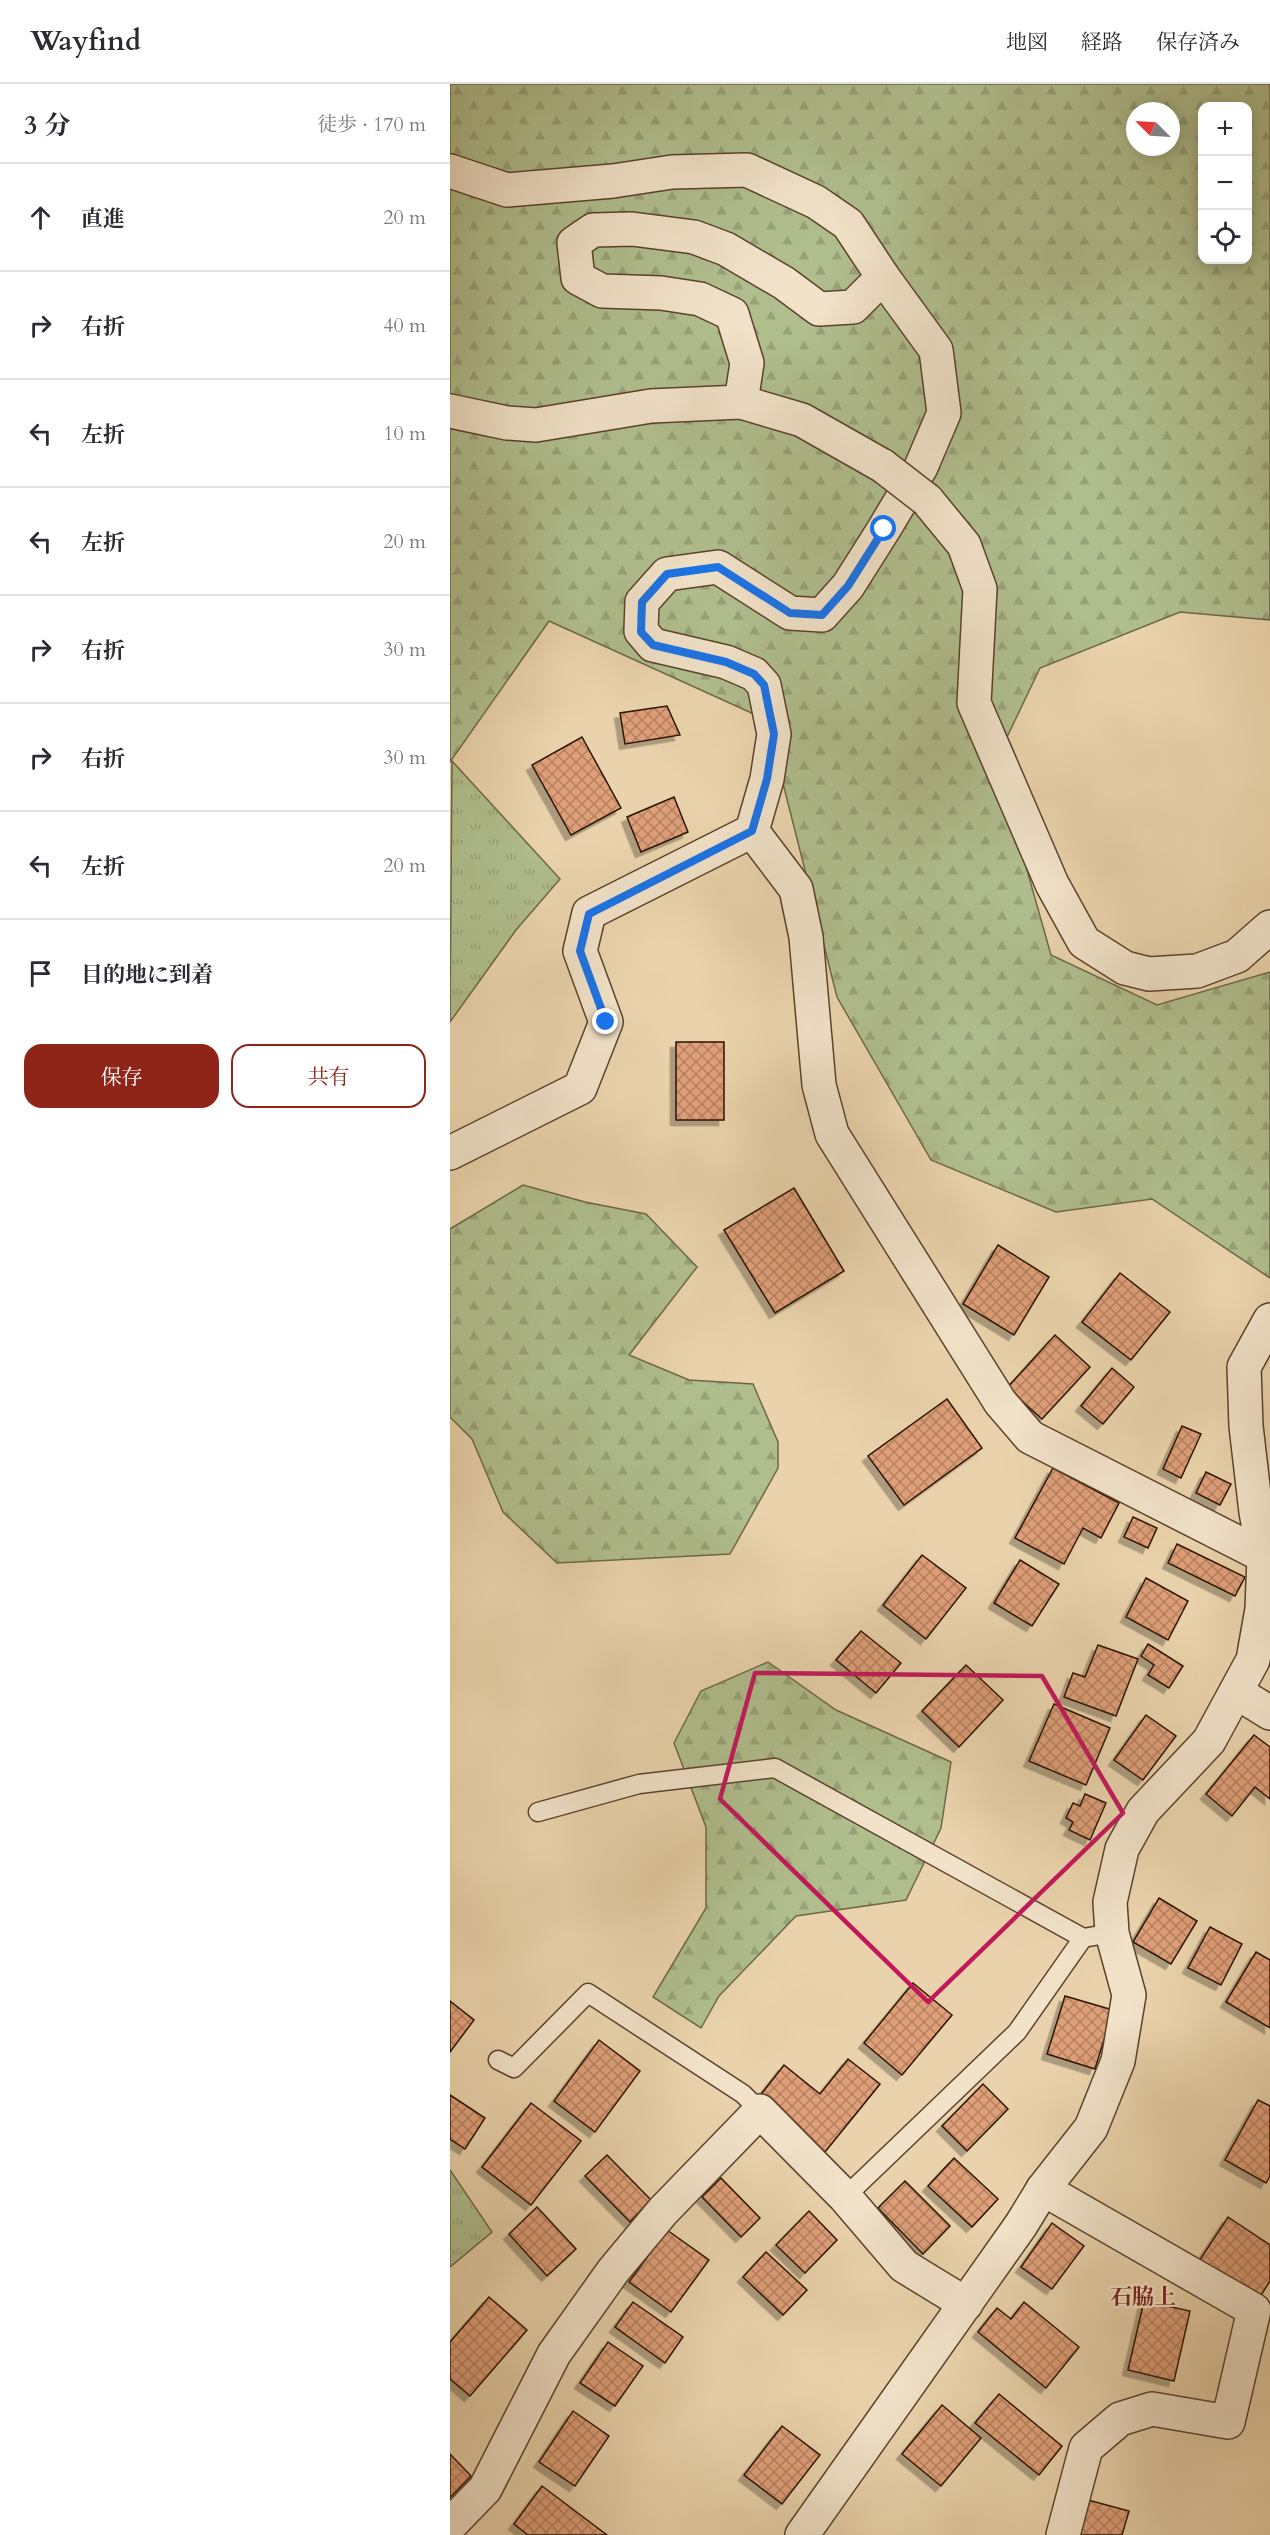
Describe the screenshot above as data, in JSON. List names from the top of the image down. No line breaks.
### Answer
{"districts":["石脇上"],"north":"top left","page":{"header":"Wayfind","nav":["地図","経路","保存済み"],"heading":["3 分","徒歩 · 170 m"],"map_buttons":["+","−"],"list":[["直進","20 m"],["右折","40 m"],["左折","10 m"],["左折","20 m"],["右折","30 m"],["右折","30 m"],["左折","20 m"],"目的地に到着"],"buttons":["保存","共有"]}}
